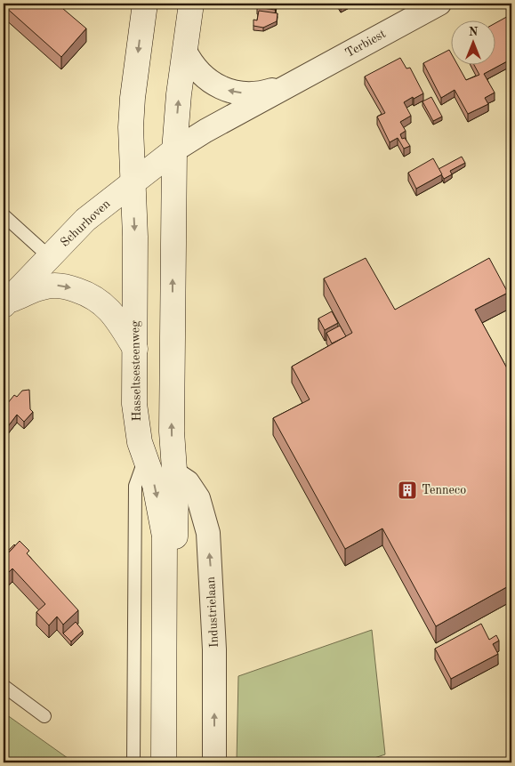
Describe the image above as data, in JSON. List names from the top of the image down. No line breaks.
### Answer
{"streets":{"main road":["Schurhoven","Hasseltsesteenweg"],"street":["Terbiest","Industrielaan"]},"crossings":[["Terbiest","Schurhoven"],["Schurhoven","Hasseltsesteenweg"]],"one_way":["Industrielaan"],"places":{"building":["Tenneco"]},"north":"top"}
